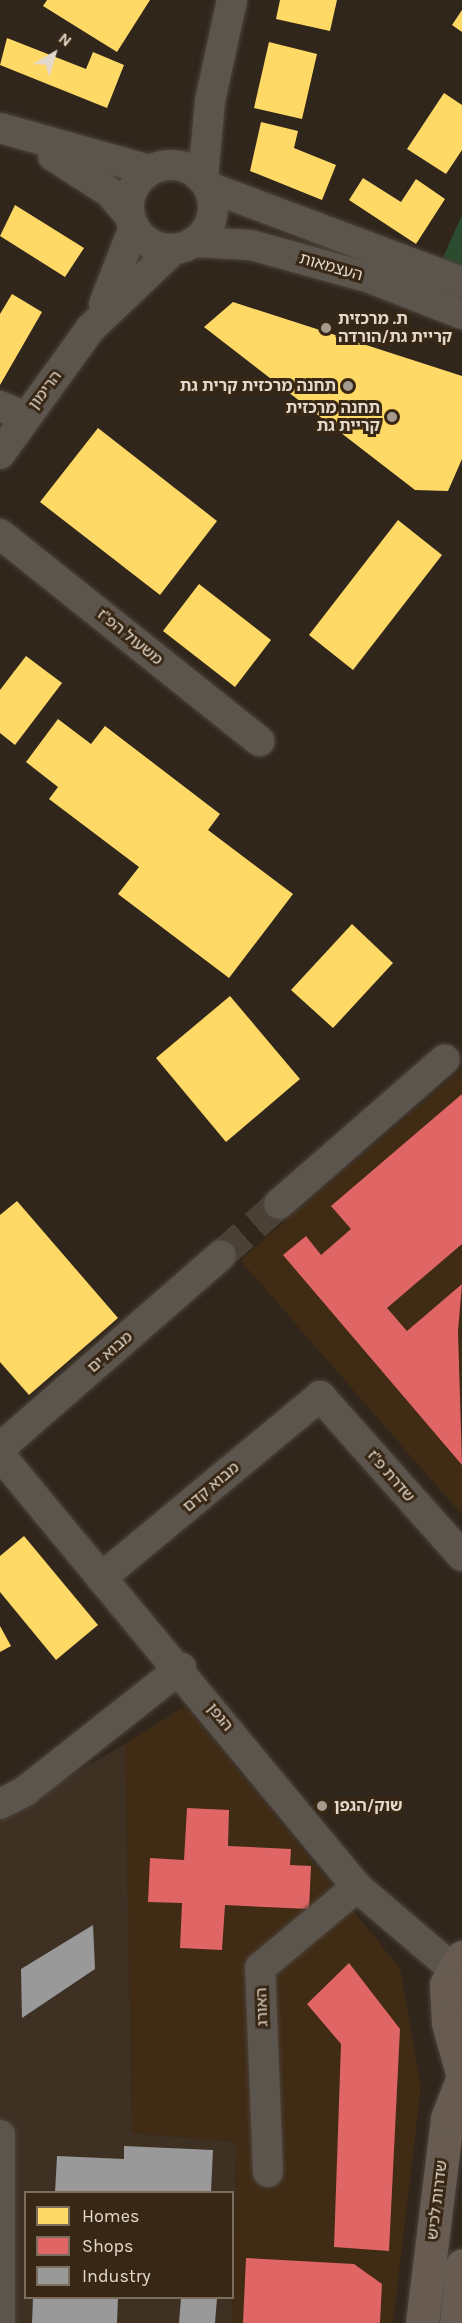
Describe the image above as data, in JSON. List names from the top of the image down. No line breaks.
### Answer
{"streets":{"main road":["שדרות לכיש"],"street":["העצמאות","הרימון","משעול הפ\"ז","מבוא ים","שדרת פ\"ז","מבוא קדם","הגפן","האורג"]},"crossings":[["העצמאות","הרימון"],["שדרת פ\"ז","מבוא קדם"],["מבוא קדם","הגפן"],["הגפן","האורג"]],"places":["ת. מרכזית קריית גת/הורדה","תחנה מרכזית קרית גת","תחנה מרכזית קריית גת","שוק/הגפן"],"legend":["Homes","Shops","Industry"],"north":"top right"}
